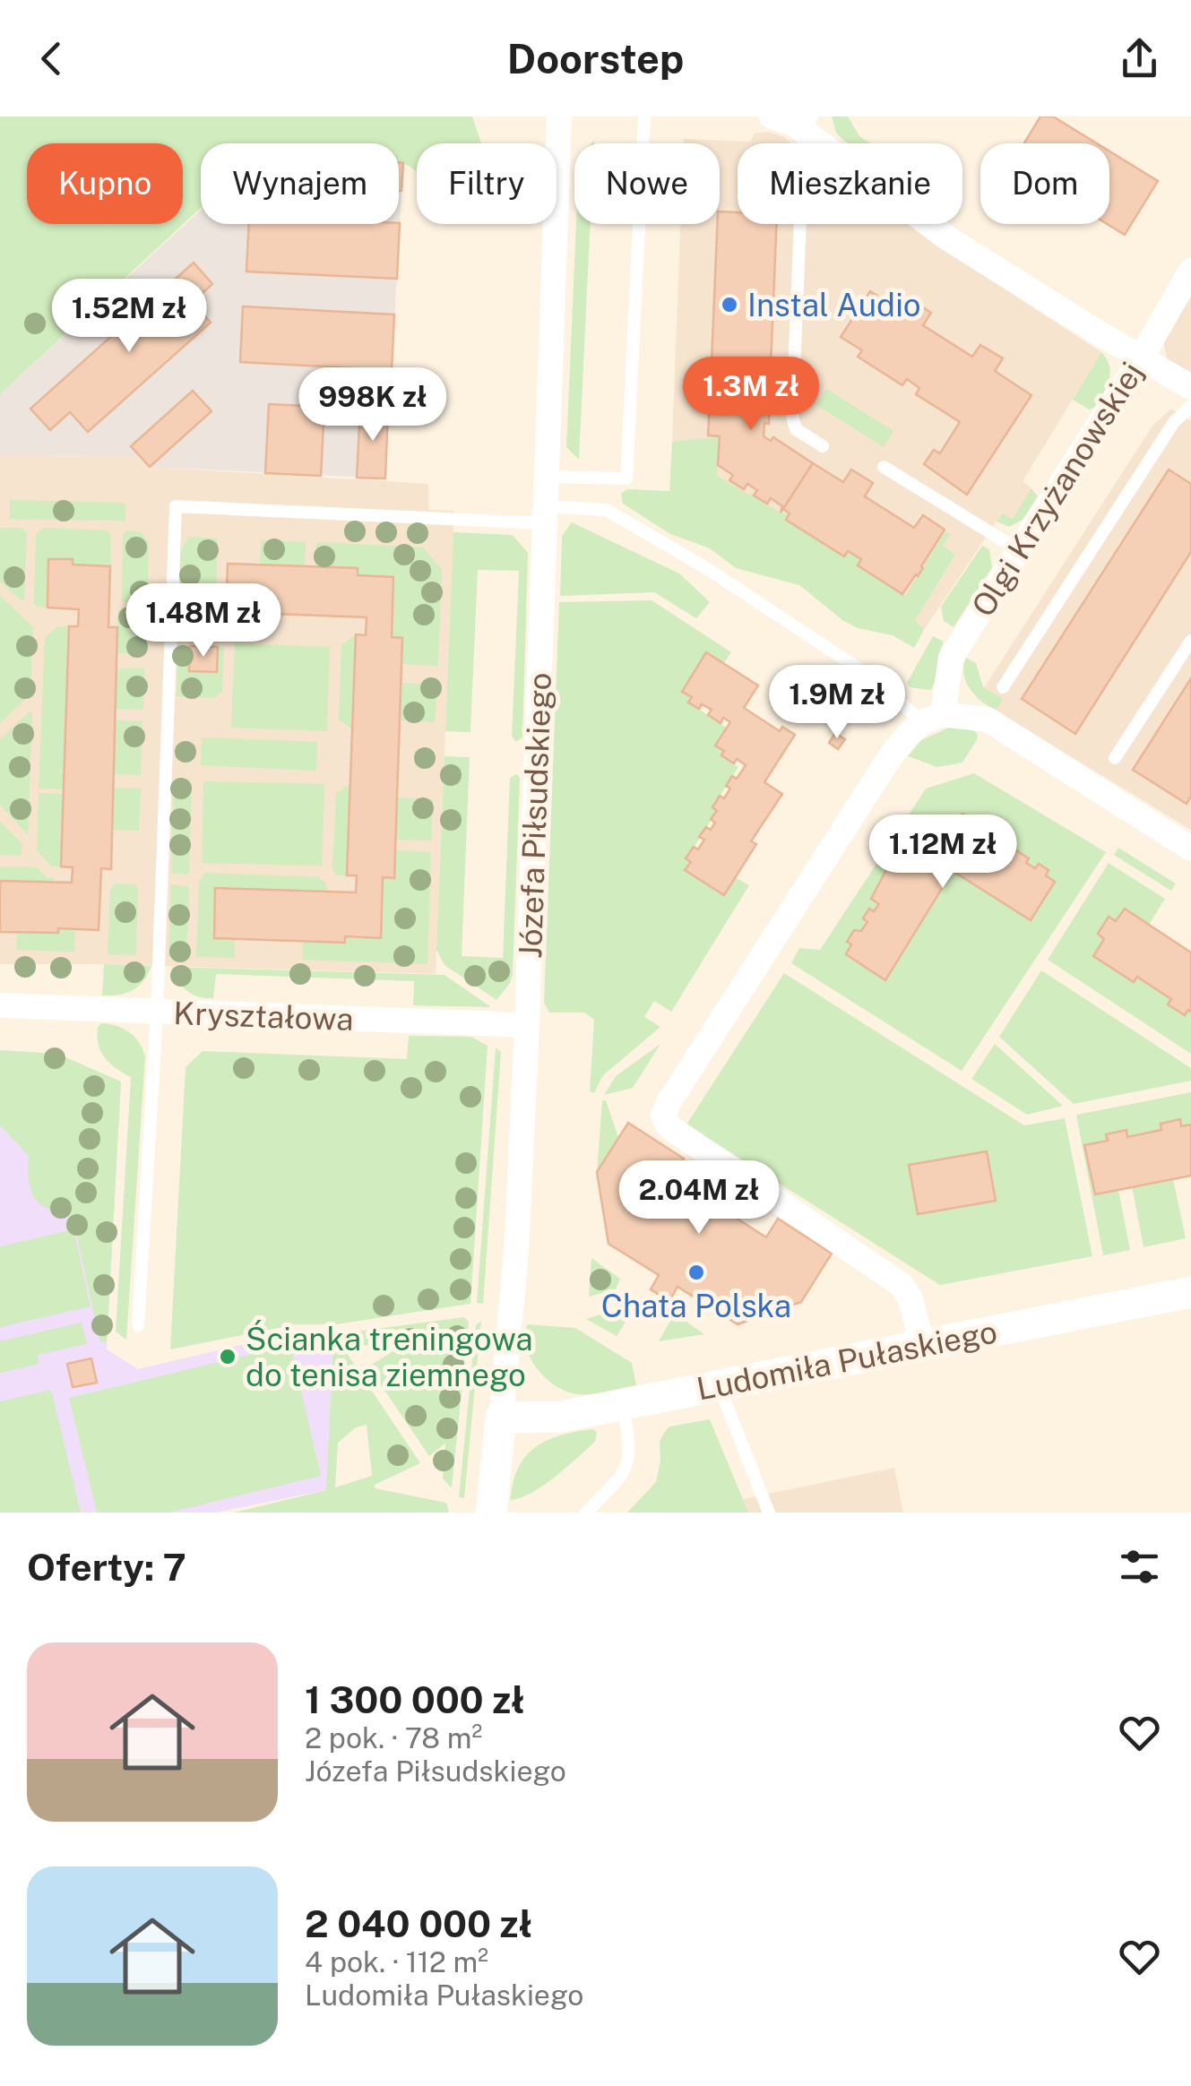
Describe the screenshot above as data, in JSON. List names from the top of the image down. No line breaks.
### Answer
{"streets":{"street":["Olgi Krzyżanowskiej","Józefa Piłsudskiego","Kryształowa","Ludomiła Pułaskiego"]},"crossings":[["Józefa Piłsudskiego","Kryształowa"],["Józefa Piłsudskiego","Ludomiła Pułaskiego"]],"places":["Instal Audio","Chata Polska","Ścianka treningowa do tenisa ziemnego"],"page":{"header":"Doorstep","chip":["Kupno","Wynajem","Filtry","Nowe","Mieszkanie","Dom"],"price":["1.52M zł","1.3M zł","998K zł","1.48M zł","1.9M zł","1.12M zł","2.04M zł"],"heading":"Oferty: 7","list":[{"name":"1 300 000 zł","note":"2 pok. · 78 m² · Józefa Piłsudskiego"},{"name":"2 040 000 zł","note":"4 pok. · 112 m² · Ludomiła Pułaskiego"}]}}
